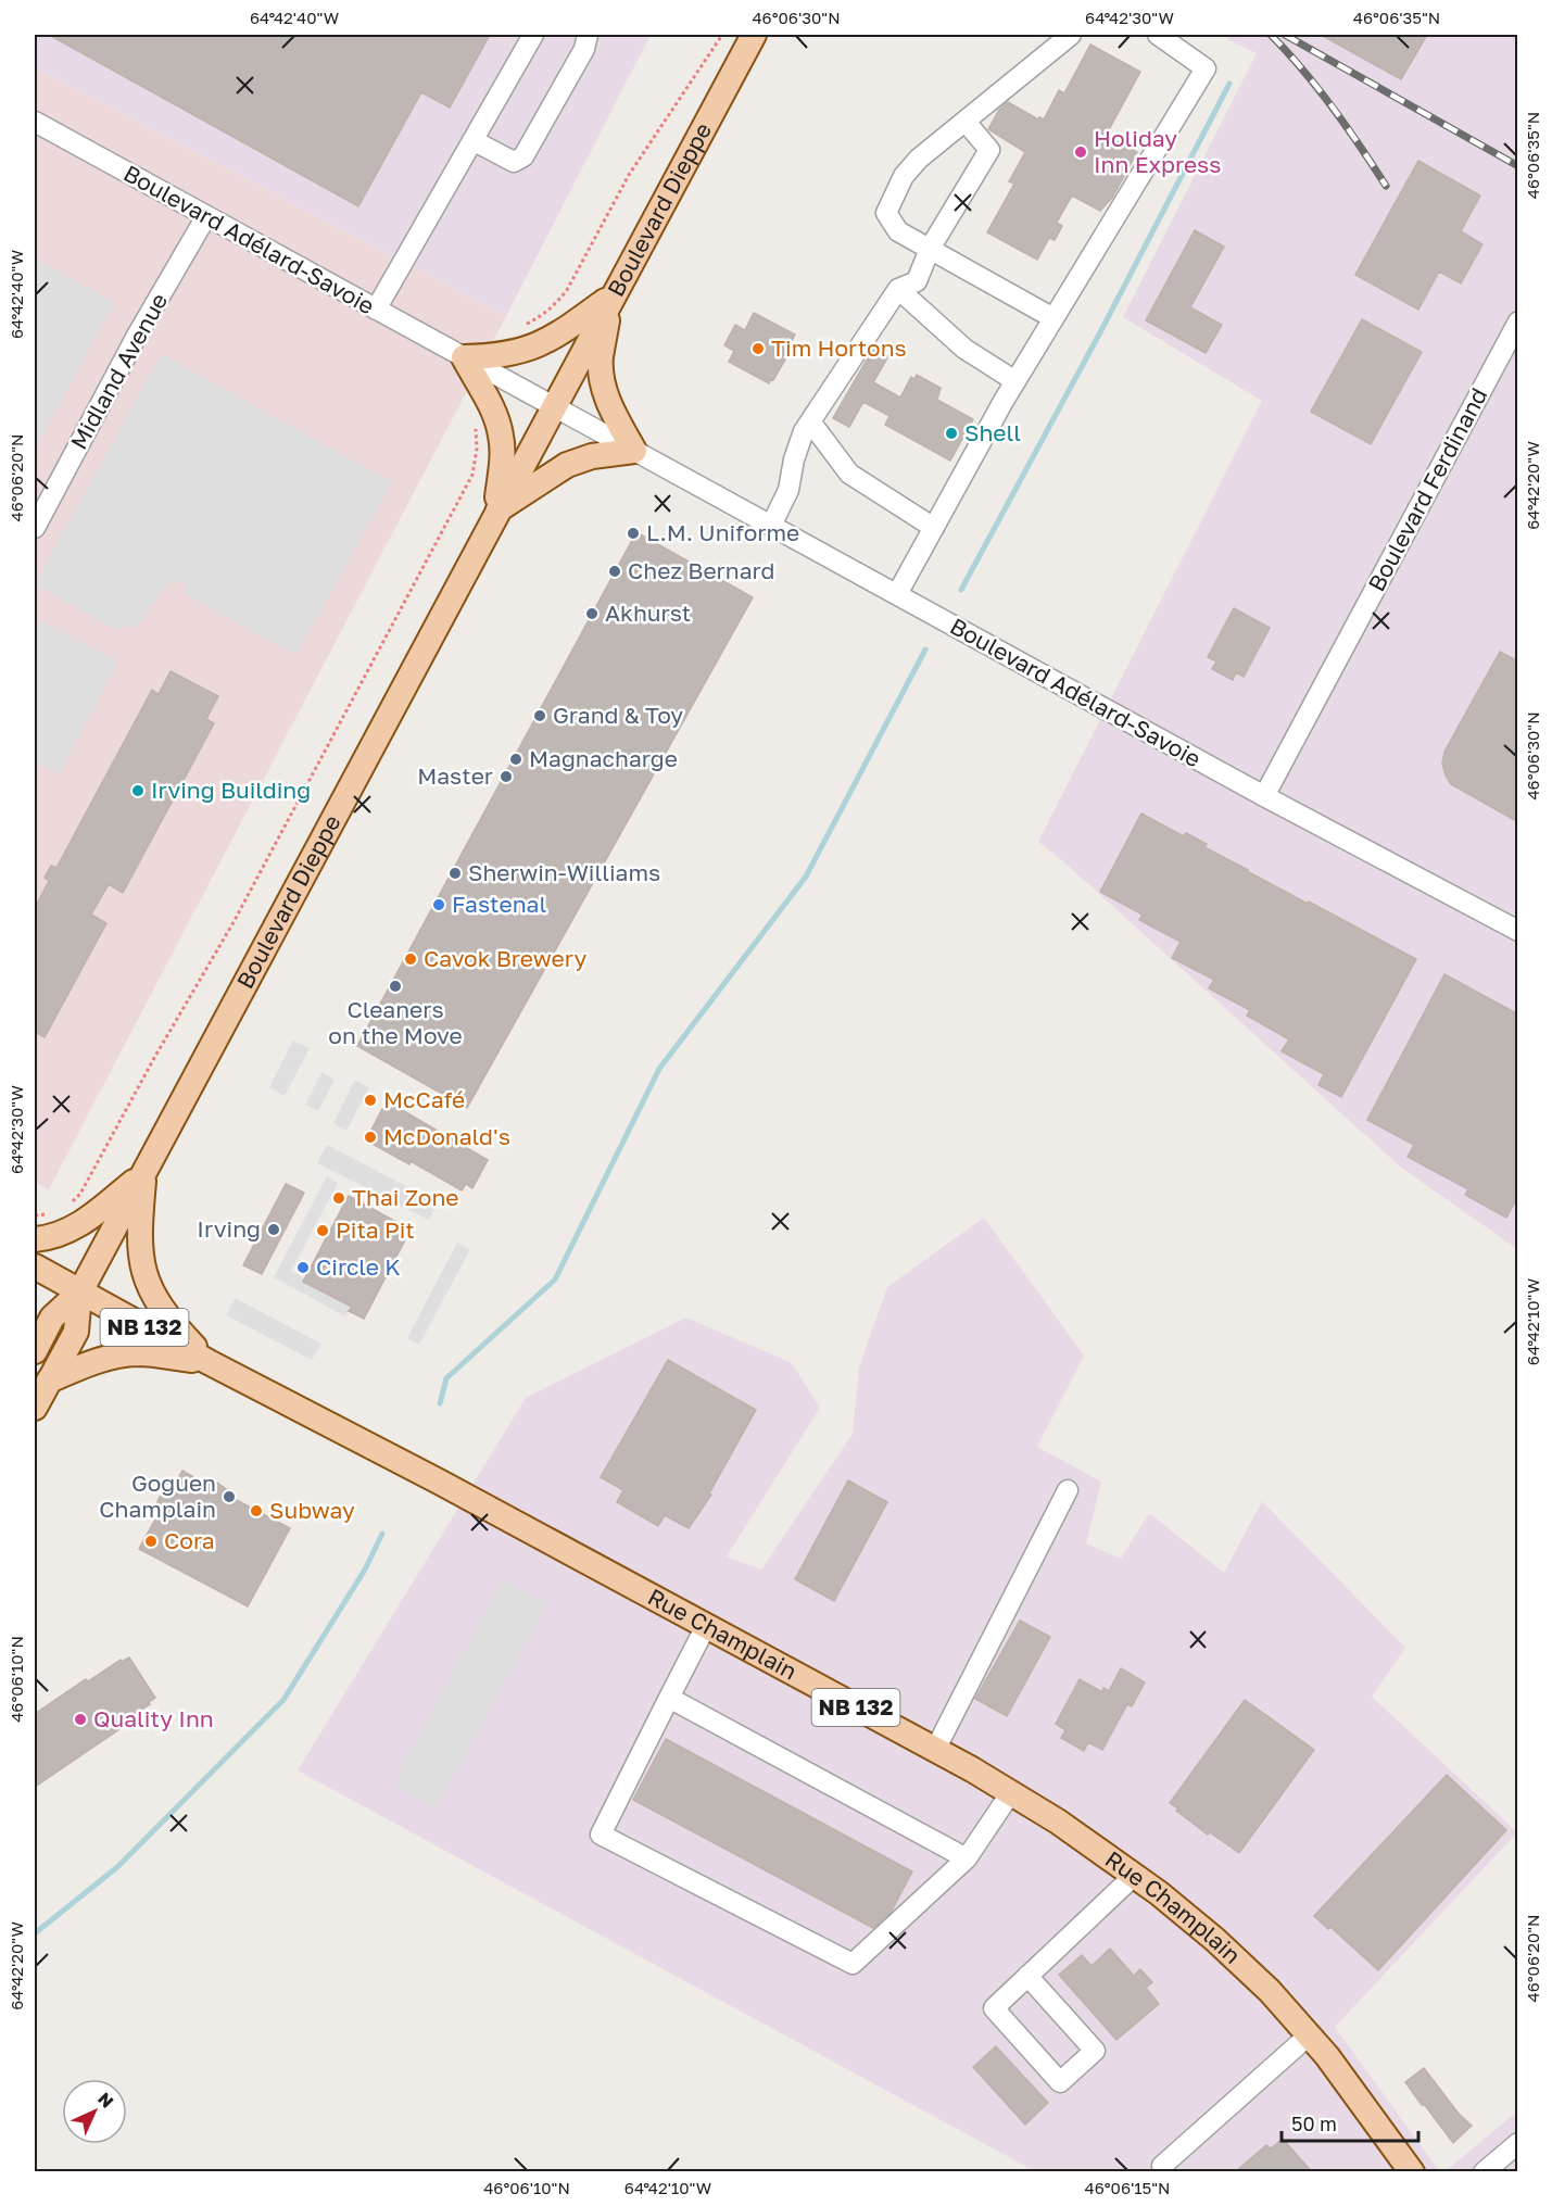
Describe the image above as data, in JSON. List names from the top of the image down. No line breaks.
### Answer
{"streets":{"main road":["Boulevard Dieppe","NB 132","Rue Champlain"],"street":["Boulevard Adélard-Savoie","Midland Avenue","Boulevard Ferdinand"]},"crossings":[["Boulevard Dieppe","Boulevard Adélard-Savoie"],["Boulevard Dieppe","NB 132"],["Boulevard Dieppe","Rue Champlain"],["Boulevard Adélard-Savoie","Midland Avenue"],["Boulevard Adélard-Savoie","Boulevard Ferdinand"],["NB 132","Rue Champlain"]],"places":["Holiday Inn Express","Tim Hortons","Shell","L.M. Uniforme","Chez Bernard","Akhurst","Grand & Toy","Magnacharge","Master","Irving Building","Sherwin-Williams","Fastenal","Cavok Brewery","Cleaners on the Move","McCafé","McDonald's","Thai Zone","Irving","Pita Pit","Circle K","Goguen Champlain","Subway","Cora","Quality Inn"],"scale_bar":"50 m","north":"top right","coordinates":["64°42'40\"W","46°06'30\"N","64°42'30\"W","46°06'35\"N","46°06'20\"N","64°42'20\"W","64°42'10\"W","46°06'10\"N","46°06'15\"N"]}
